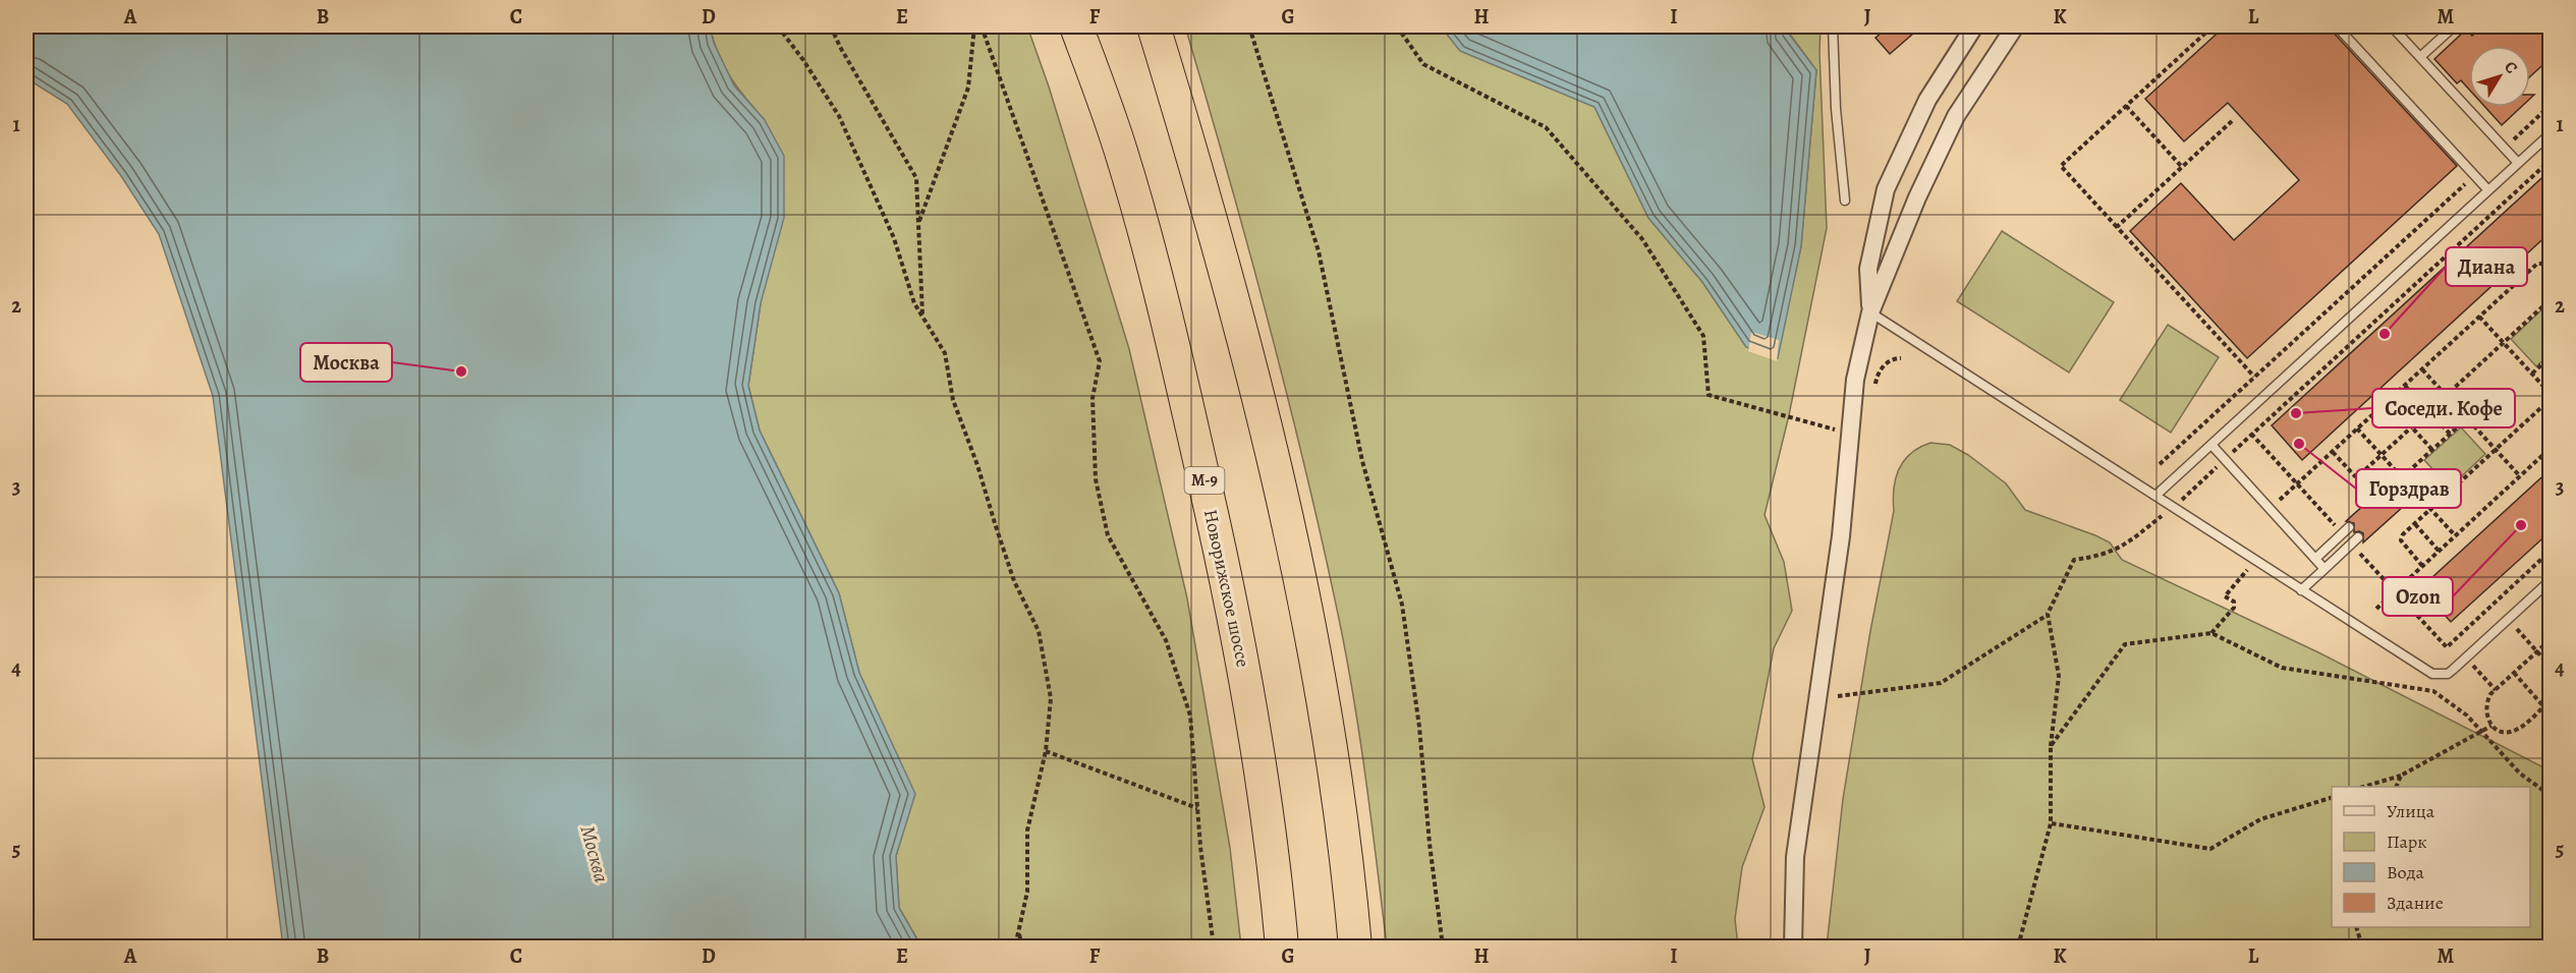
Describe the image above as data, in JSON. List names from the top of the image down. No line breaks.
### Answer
{"streets":{"highway":["М-9","Новорижское шоссе"]},"water":["Москва"],"places":["Диана","Москва","Соседи. Кофе","Горздрав","Ozon"],"legend":["Улица","Парк","Вода","Здание"],"north":"top right","grid":{"columns":["A","B","C","D","E","F","G","H","I","J","K","L","M"],"rows":["1","2","3","4","5"]}}
